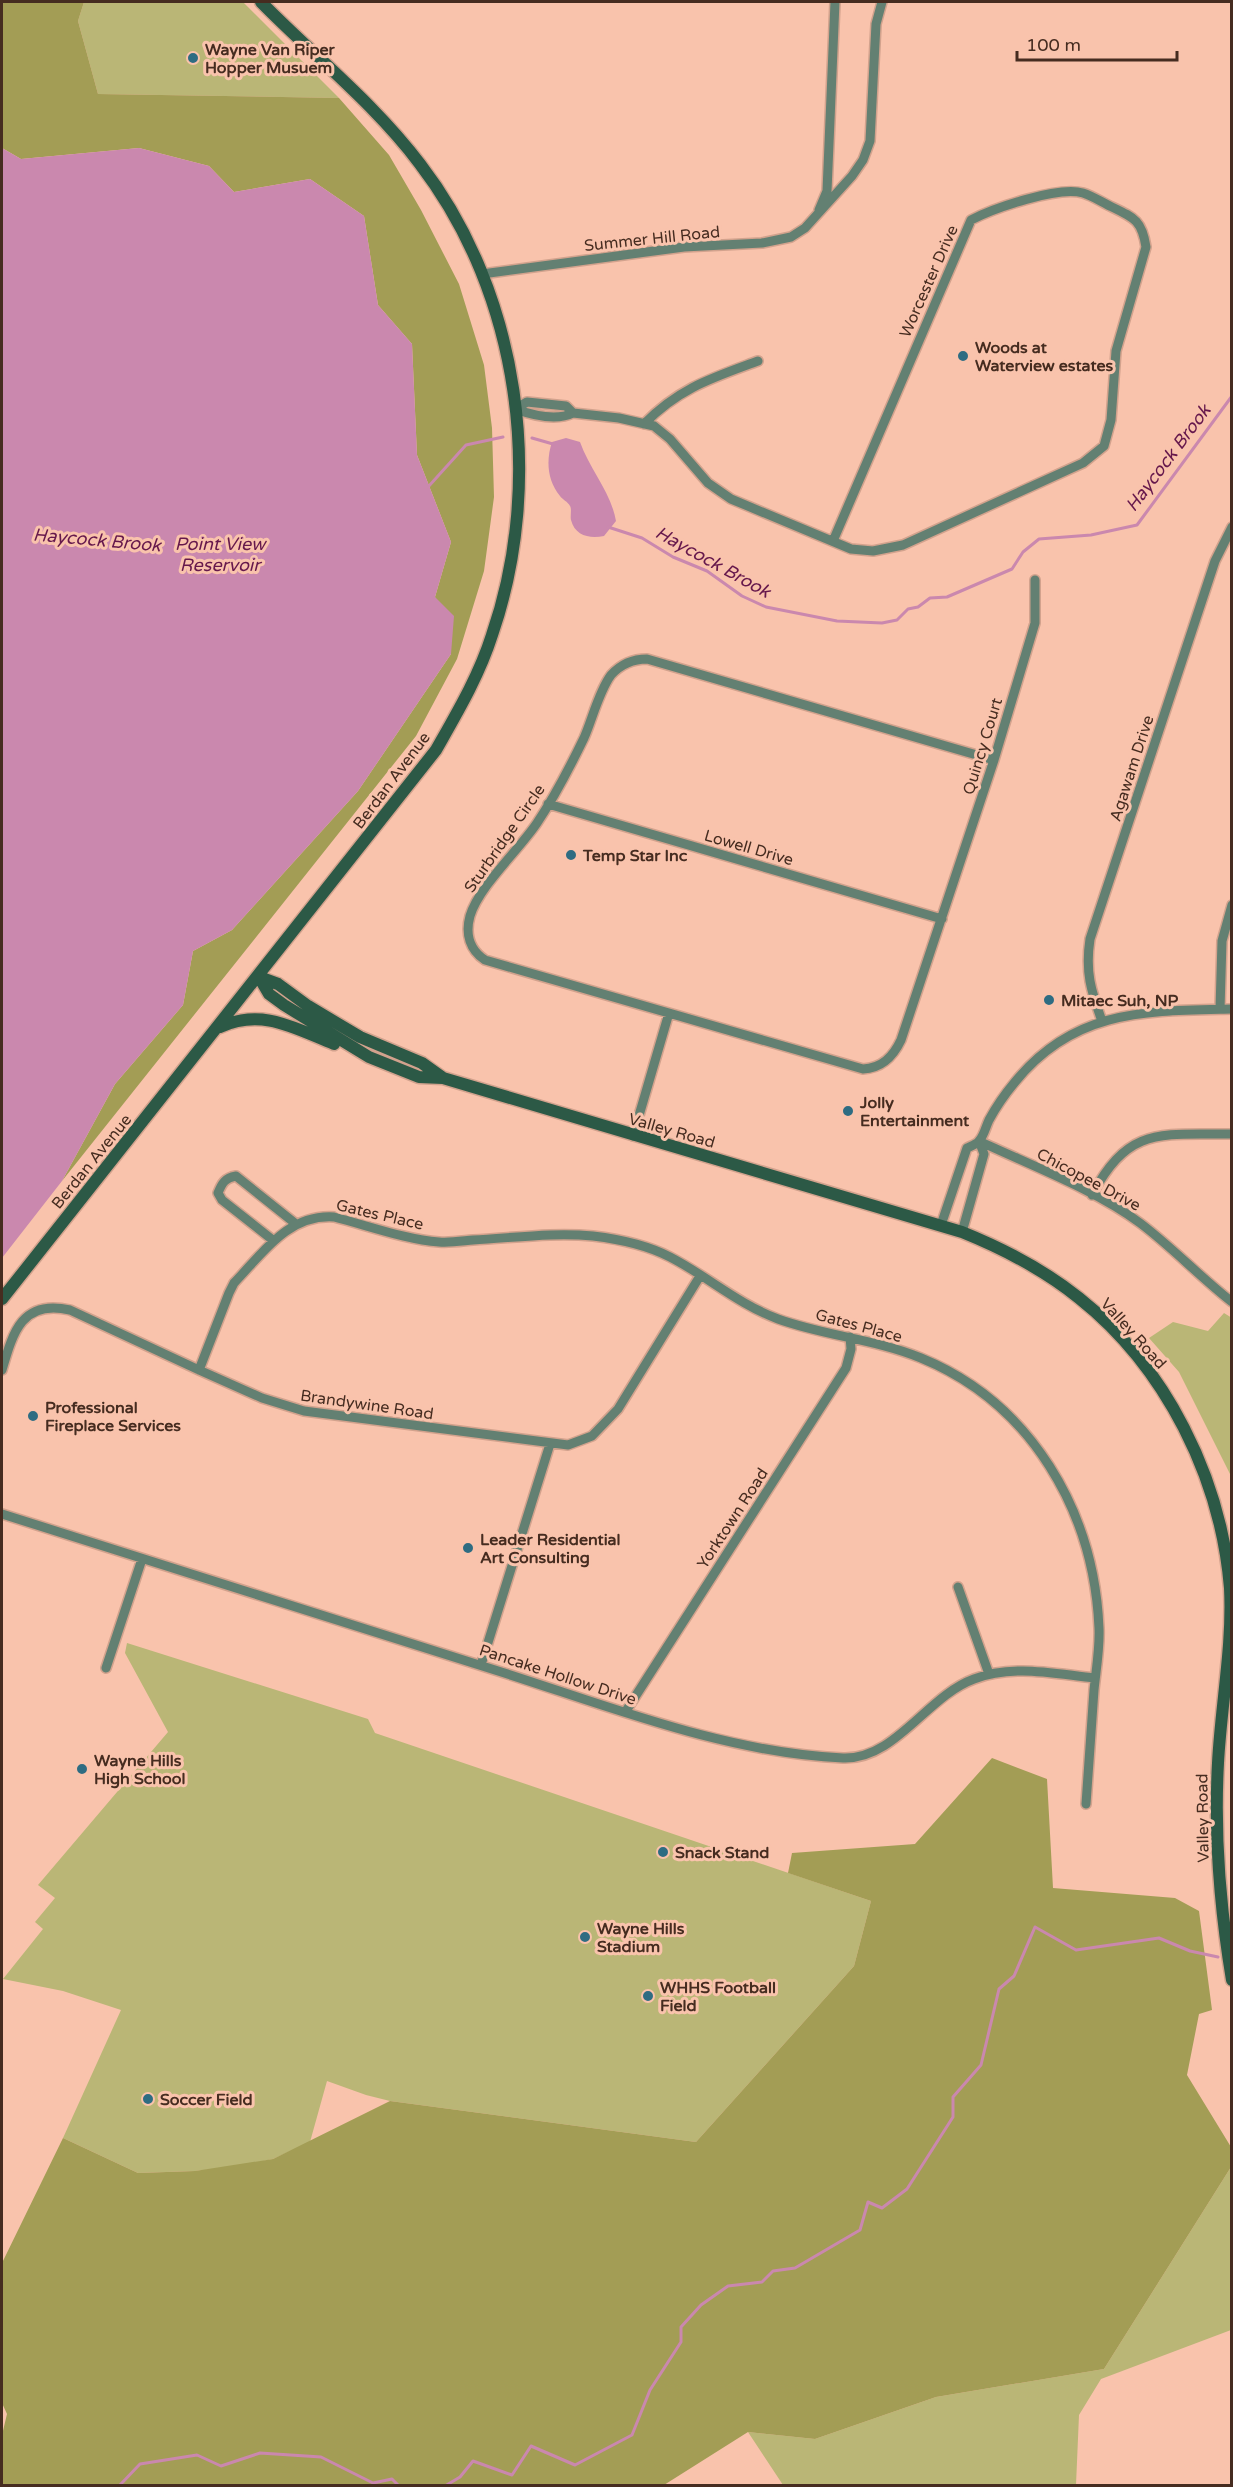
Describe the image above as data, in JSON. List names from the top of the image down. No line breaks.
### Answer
{"streets":{"main road":["Berdan Avenue","Valley Road"],"street":["Summer Hill Road","Worcester Drive","Quincy Court","Agawam Drive","Sturbridge Circle","Lowell Drive","Chicopee Drive","Gates Place","Brandywine Road","Yorktown Road","Pancake Hollow Drive"]},"crossings":[["Summer Hill Road","Berdan Avenue"],["Worcester Drive","Berdan Avenue"],["Quincy Court","Sturbridge Circle"],["Quincy Court","Lowell Drive"],["Berdan Avenue","Valley Road"],["Sturbridge Circle","Lowell Drive"],["Gates Place","Brandywine Road"],["Gates Place","Yorktown Road"],["Gates Place","Pancake Hollow Drive"],["Yorktown Road","Pancake Hollow Drive"]],"water":["Haycock Brook","Point View Reservoir"],"places":["Wayne Van Riper Hopper Musuem","Woods at Waterview estates","Temp Star Inc","Mitaec Suh, NP","Jolly Entertainment","Professional Fireplace Services","Leader Residential Art Consulting","Wayne Hills High School","Snack Stand","Wayne Hills Stadium","WHHS Football Field","Soccer Field"],"scale_bar":"100 m"}
